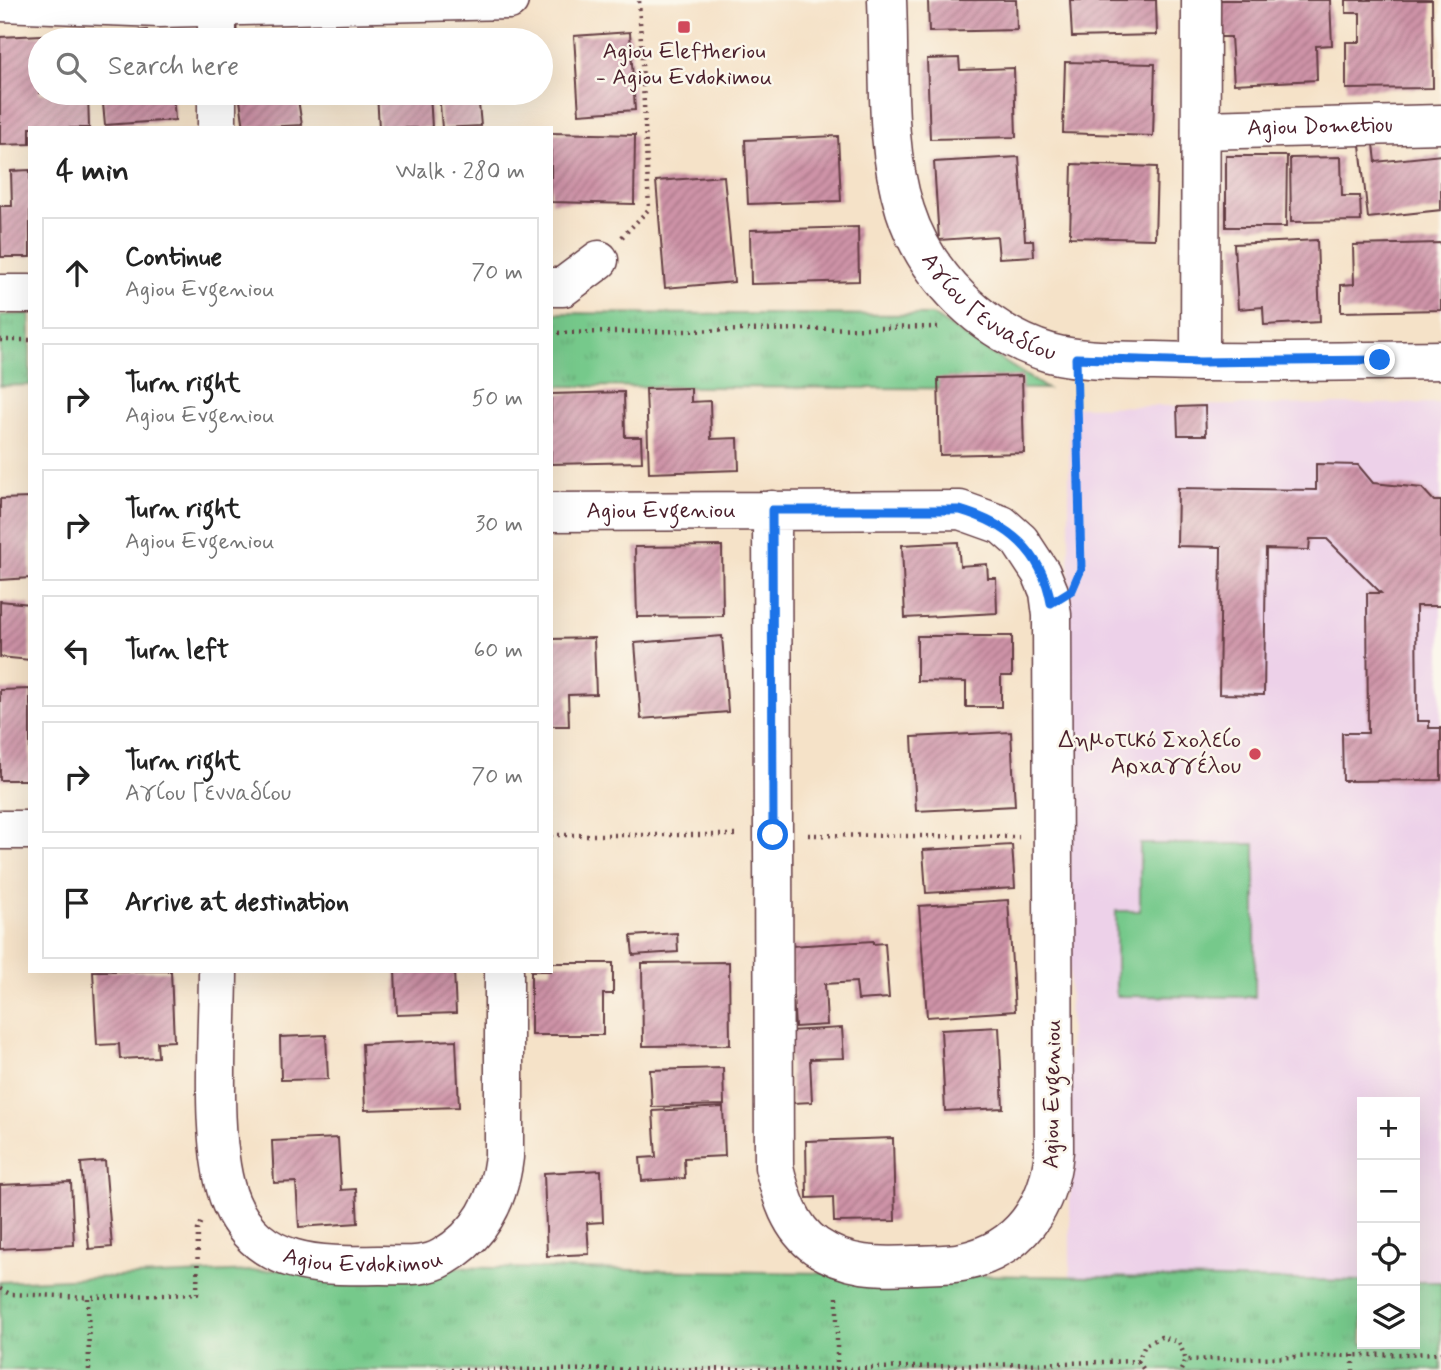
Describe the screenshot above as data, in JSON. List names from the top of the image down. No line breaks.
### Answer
{"streets":{"street":["Agiou Dometiou","Αγίου Γενναδίου","Agiou Evgeniou","Agiou Evdokimou"]},"places":{"transit":["Agiou Eleftheriou - Agiou Evdokimou"],"other":["Δημοτικό Σχολείο Αρχαγγέλου"]},"page":{"search":"Search here","heading":["4 min","Walk · 280 m"],"list":[["Continue","Agiou Evgeniou","70 m"],["Turn right","Agiou Evgeniou","50 m"],["Turn right","Agiou Evgeniou","30 m"],["Turn left","60 m"],["Turn right","Αγίου Γενναδίου","70 m"],"Arrive at destination"],"map_buttons":["+","−"]}}
